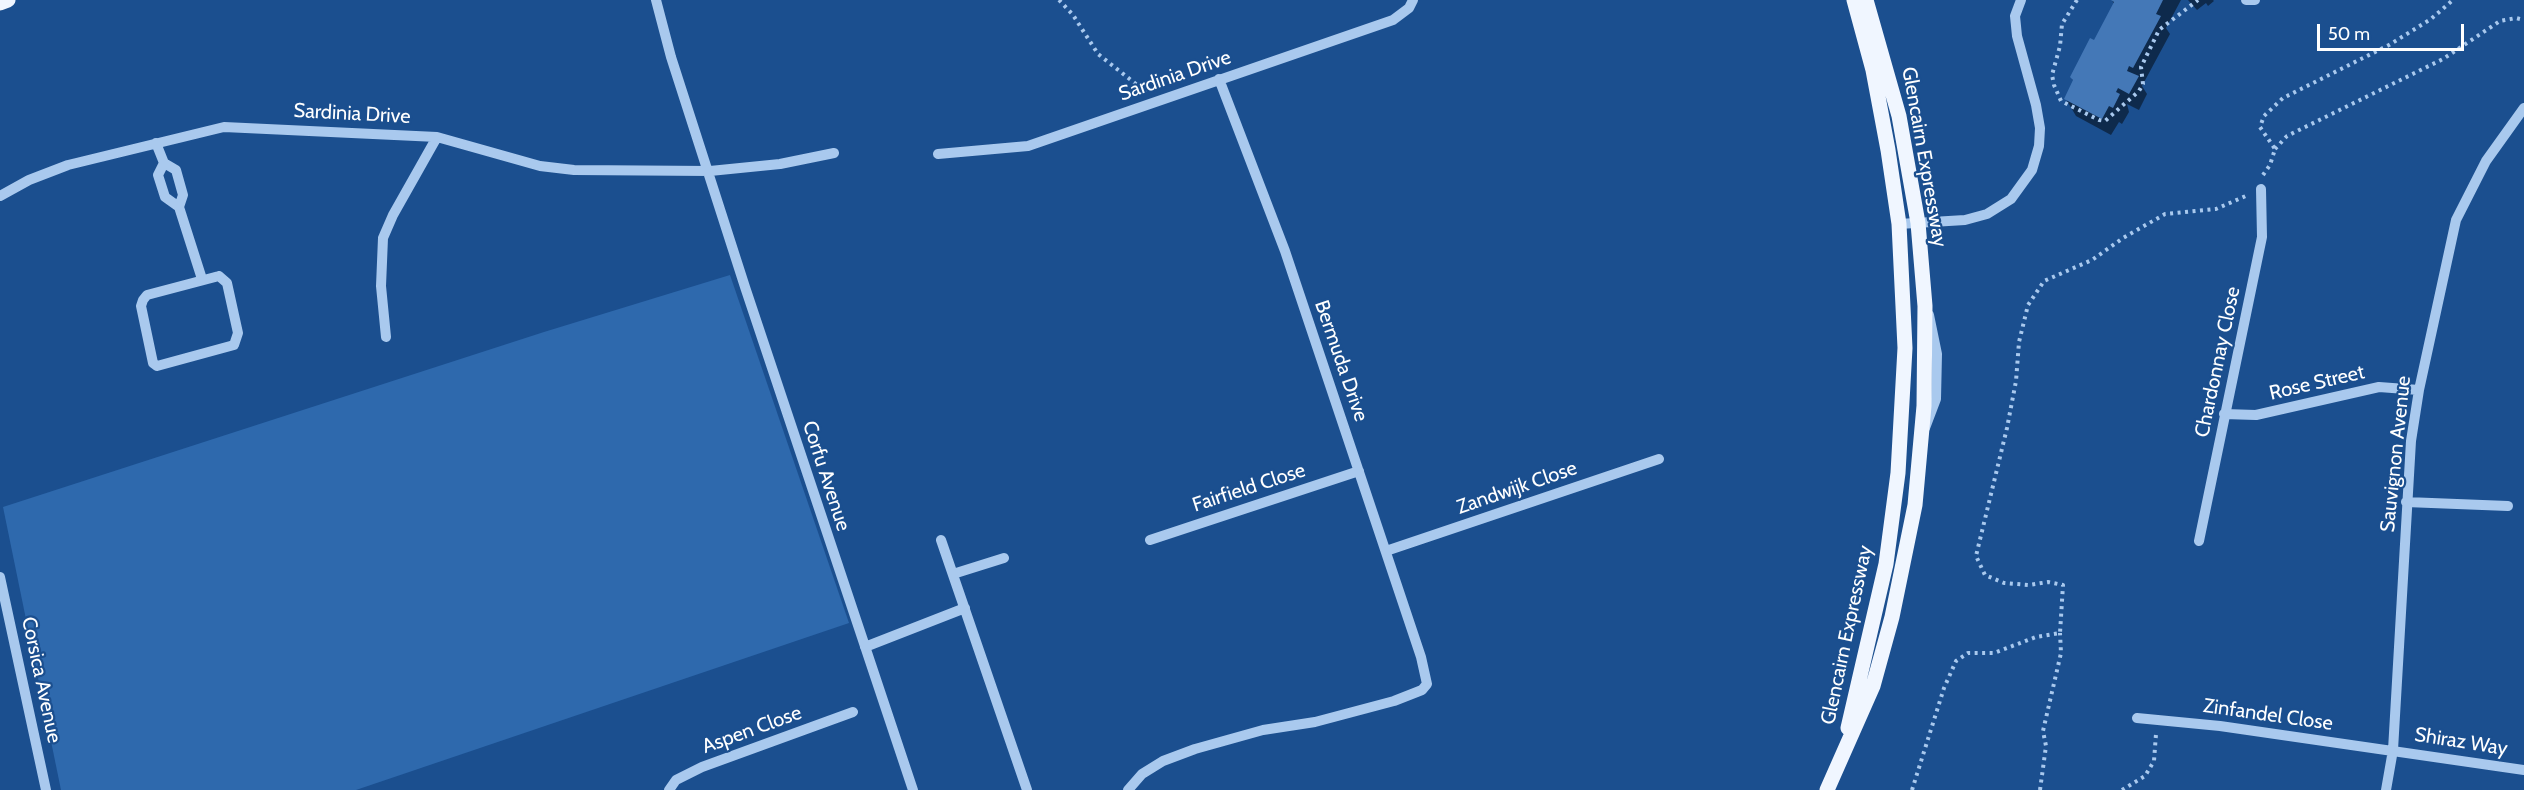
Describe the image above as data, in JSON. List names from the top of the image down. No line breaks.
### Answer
{"streets":{"main road":["Glencairn Expressway"],"street":["Sardinia Drive","Bermuda Drive","Chardonnay Close","Rose Street","Sauvignon Avenue","Corfu Avenue","Fairfield Close","Zandwijk Close","Corsica Avenue","Zinfandel Close","Aspen Close","Shiraz Way"]},"crossings":[["Sardinia Drive","Bermuda Drive"],["Sardinia Drive","Corfu Avenue"],["Bermuda Drive","Fairfield Close"],["Bermuda Drive","Zandwijk Close"],["Chardonnay Close","Rose Street"],["Rose Street","Sauvignon Avenue"],["Sauvignon Avenue","Zinfandel Close"],["Sauvignon Avenue","Shiraz Way"],["Zinfandel Close","Shiraz Way"]],"scale_bar":"50 m"}
